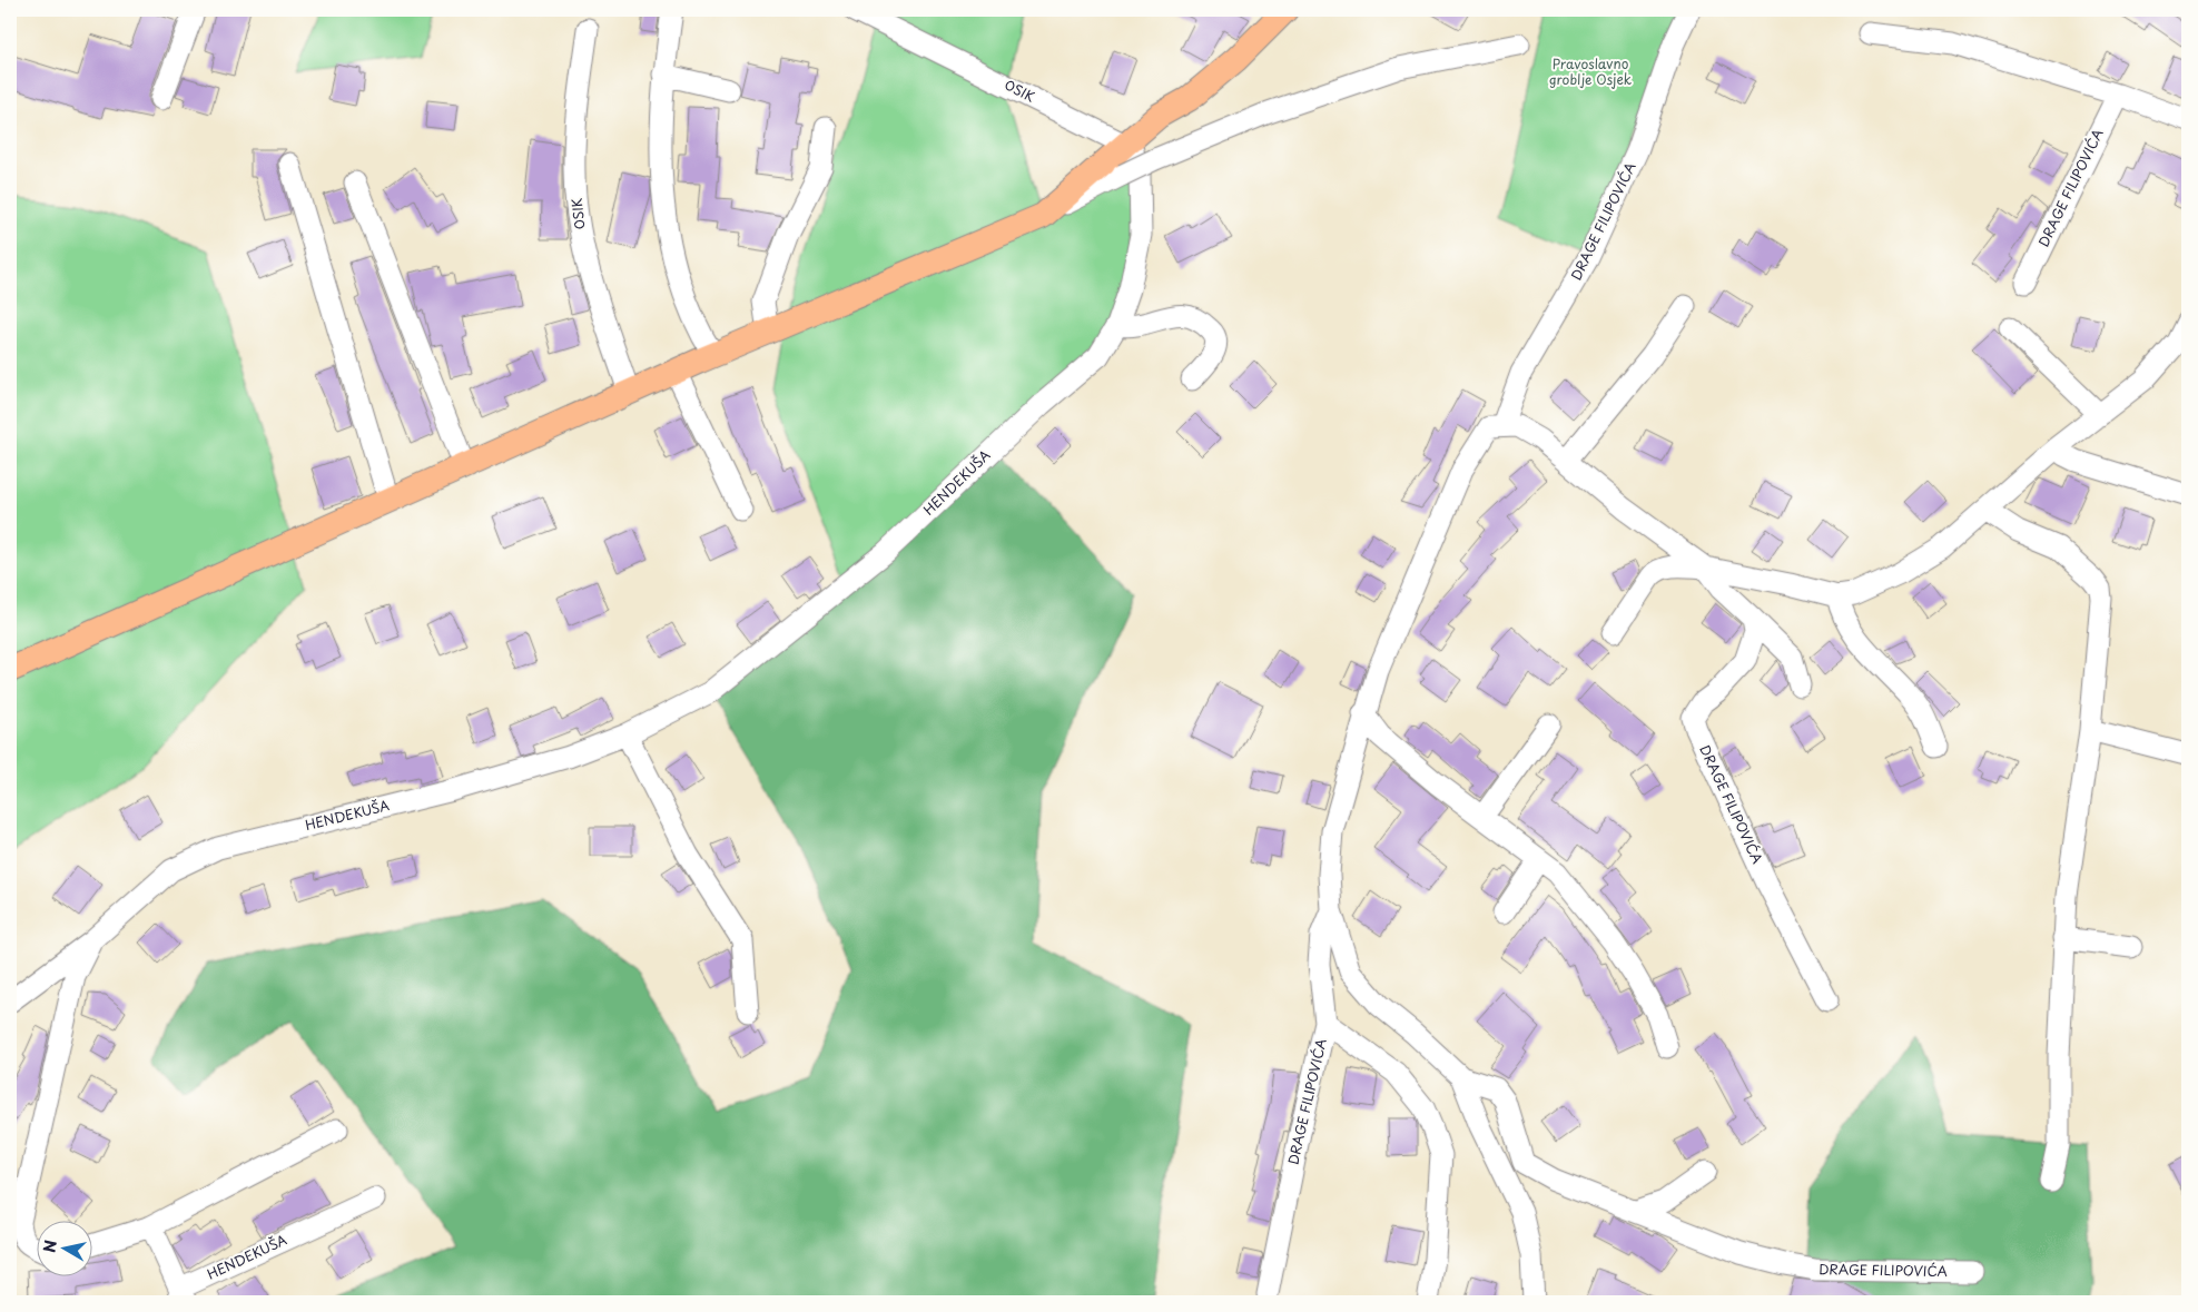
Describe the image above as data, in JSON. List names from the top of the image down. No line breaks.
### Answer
{"streets":{"street":["OSIK","DRAGE FILIPOVIĆA","HENDEKUŠA"]},"crossings":[["OSIK","HENDEKUŠA"]],"parks":["Pravoslavno groblje Osjek"],"north":"left"}
